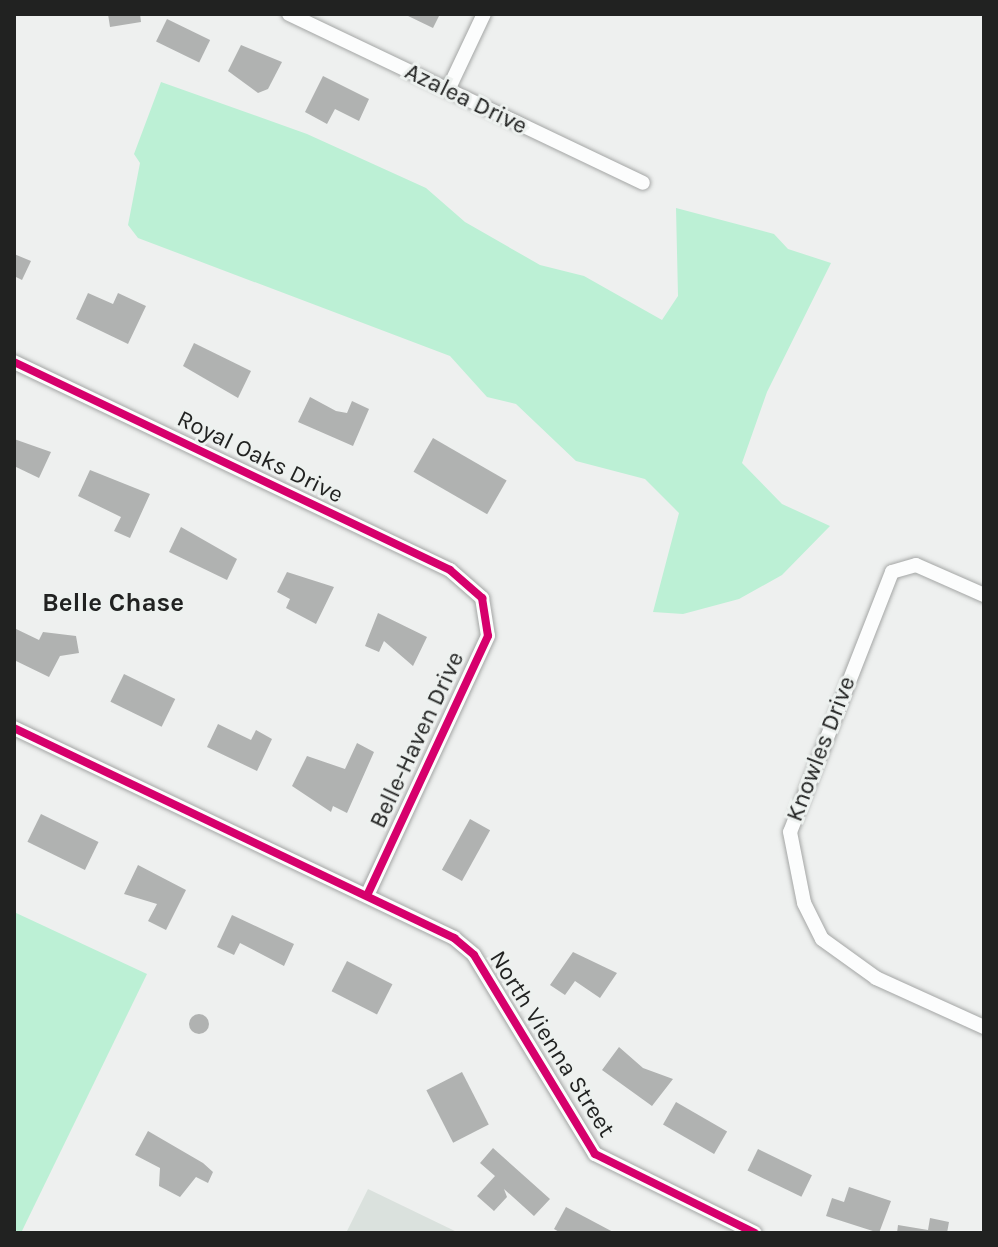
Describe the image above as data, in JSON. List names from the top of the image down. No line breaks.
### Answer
{"streets":{"street":["Azalea Drive","Royal Oaks Drive","Belle-Haven Drive","Knowles Drive","North Vienna Street"]},"crossings":[["Royal Oaks Drive","Belle-Haven Drive"],["Belle-Haven Drive","North Vienna Street"]],"districts":["Belle Chase"]}
